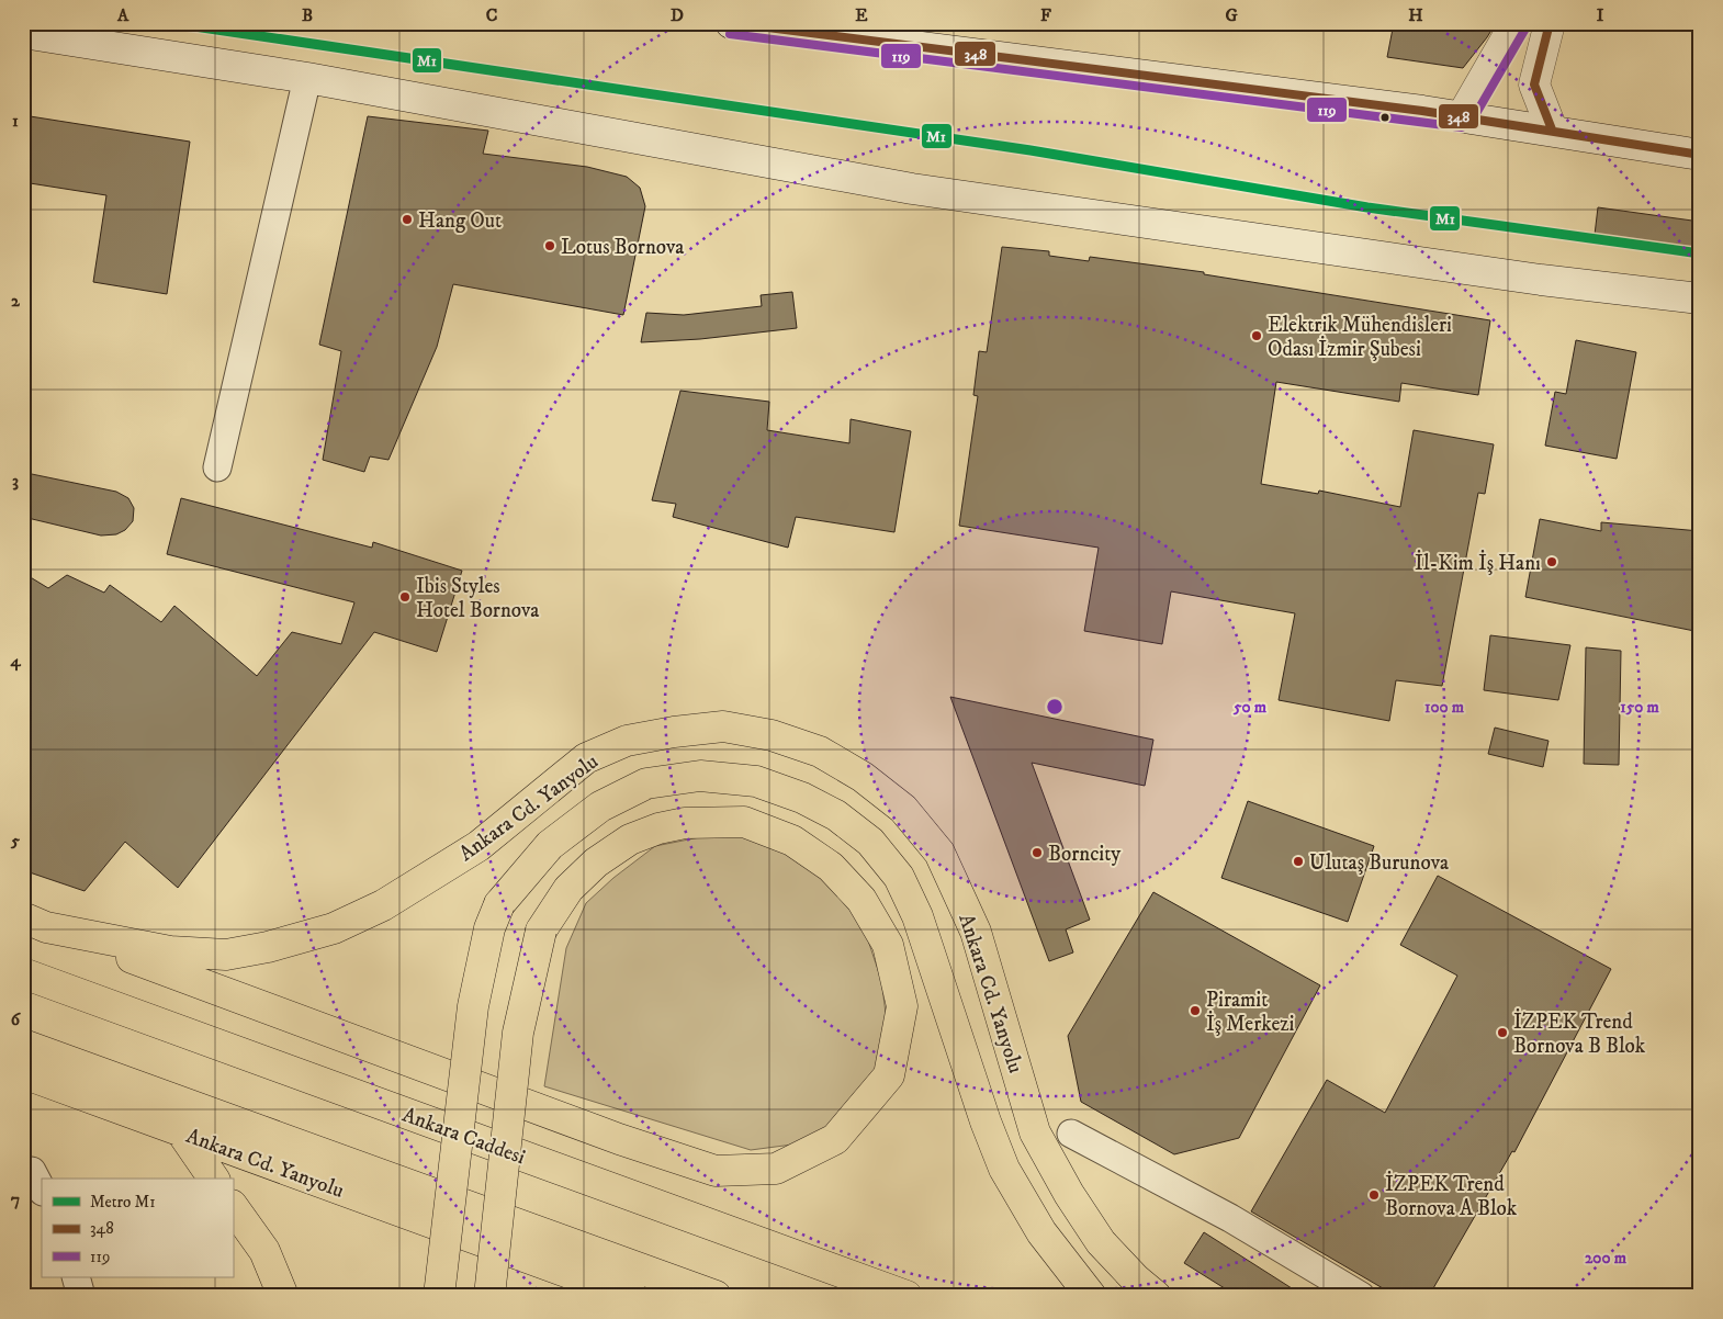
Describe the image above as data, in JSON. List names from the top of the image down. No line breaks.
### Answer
{"streets":{"main road":["Ankara Cd. Yanyolu","Ankara Caddesi"]},"places":["Hang Out","Lotus Bornova","Elektrik Mühendisleri Odası İzmir Şubesi","İl-Kim İş Hanı","Ibis Styles Hotel Bornova","Borncity","Ulutaş Burunova","Piramit İş Merkezi","İZPEK Trend Bornova B Blok","İZPEK Trend Bornova A Blok"],"lines":["metro line M1","transit line 348","transit line 119"],"legend":["Metro M1","348","119"],"grid":{"columns":["A","B","C","D","E","F","G","H","I"],"rows":["1","2","3","4","5","6","7"]},"rings":["50 m","100 m","150 m","200 m"]}
